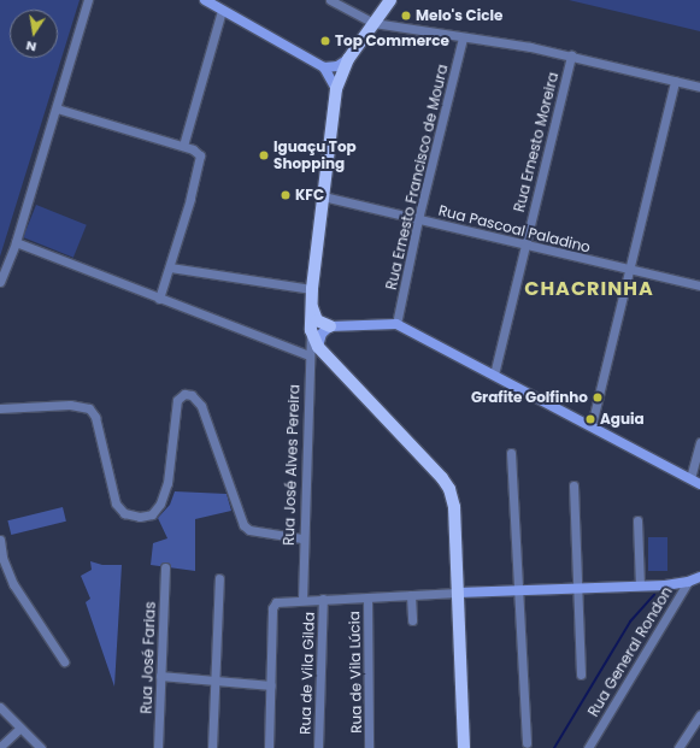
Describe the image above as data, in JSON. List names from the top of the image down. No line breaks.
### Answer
{"streets":{"street":["Rua Ernesto Moreira","Rua Ernesto Francisco de Moura","Rua Pascoal Paladino","Rua José Alves Pereira","Rua General Rondon","Rua José Farias","Rua de Vila Lúcia","Rua de Vila Gilda"]},"crossings":[["Rua Ernesto Moreira","Rua Pascoal Paladino"],["Rua Ernesto Francisco de Moura","Rua Pascoal Paladino"]],"districts":["CHACRINHA"],"places":["Melo's Cicle","Top Commerce","Iguaçu Top Shopping","KFC","Grafite Golfinho","Aguia"],"north":"bottom"}
